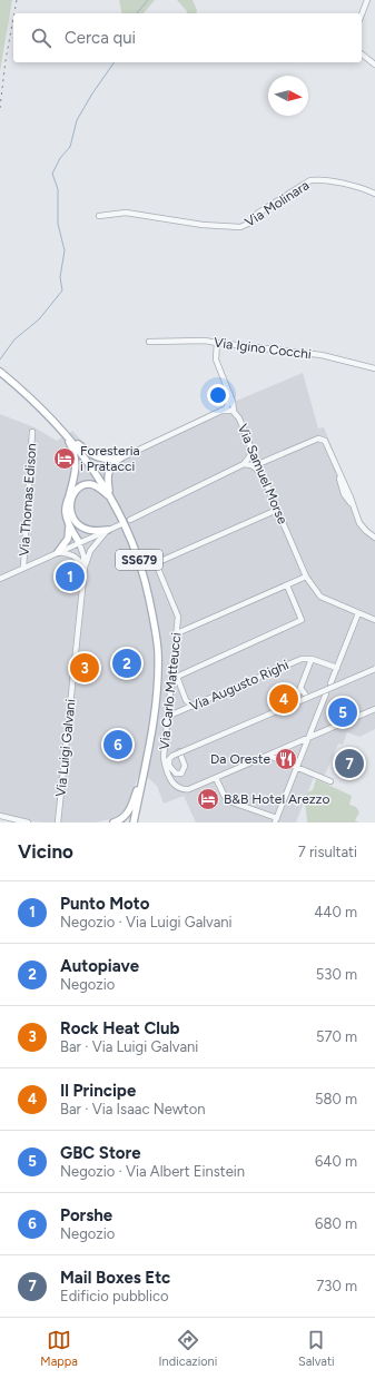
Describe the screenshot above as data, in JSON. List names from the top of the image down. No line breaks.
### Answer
{"streets":{"main road":["SS679"],"street":["Via Molinara","Via Igino Cocchi","Via Samuel Morse","Via Thomas Edison","Via Augusto Righi","Via Carlo Matteucci","Via Luigi Galvani"]},"crossings":[["Via Samuel Morse","Via Carlo Matteucci"],["Via Thomas Edison","Via Luigi Galvani"],["Via Augusto Righi","Via Carlo Matteucci"]],"places":{"hotel":["Foresteria i Pratacci","B&B Hotel Arezzo"],"restaurant":["Da Oreste"]},"north":"right","page":{"search":"Cerca qui","pins":["1","2","3","4","5","6","7"],"heading":["Vicino","7 risultati"],"list":[{"mark":"1","name":"Punto Moto","note":"Negozio · Via Luigi Galvani","value":"440 m"},{"mark":"2","name":"Autopiave","note":"Negozio","value":"530 m"},{"mark":"3","name":"Rock Heat Club","note":"Bar · Via Luigi Galvani","value":"570 m"},{"mark":"4","name":"Il Principe","note":"Bar · Via Isaac Newton","value":"580 m"},{"mark":"5","name":"GBC Store","note":"Negozio · Via Albert Einstein","value":"640 m"},{"mark":"6","name":"Porshe","note":"Negozio","value":"680 m"},{"mark":"7","name":"Mail Boxes Etc","note":"Edificio pubblico","value":"730 m"}],"nav":["Mappa","Indicazioni","Salvati"]}}
